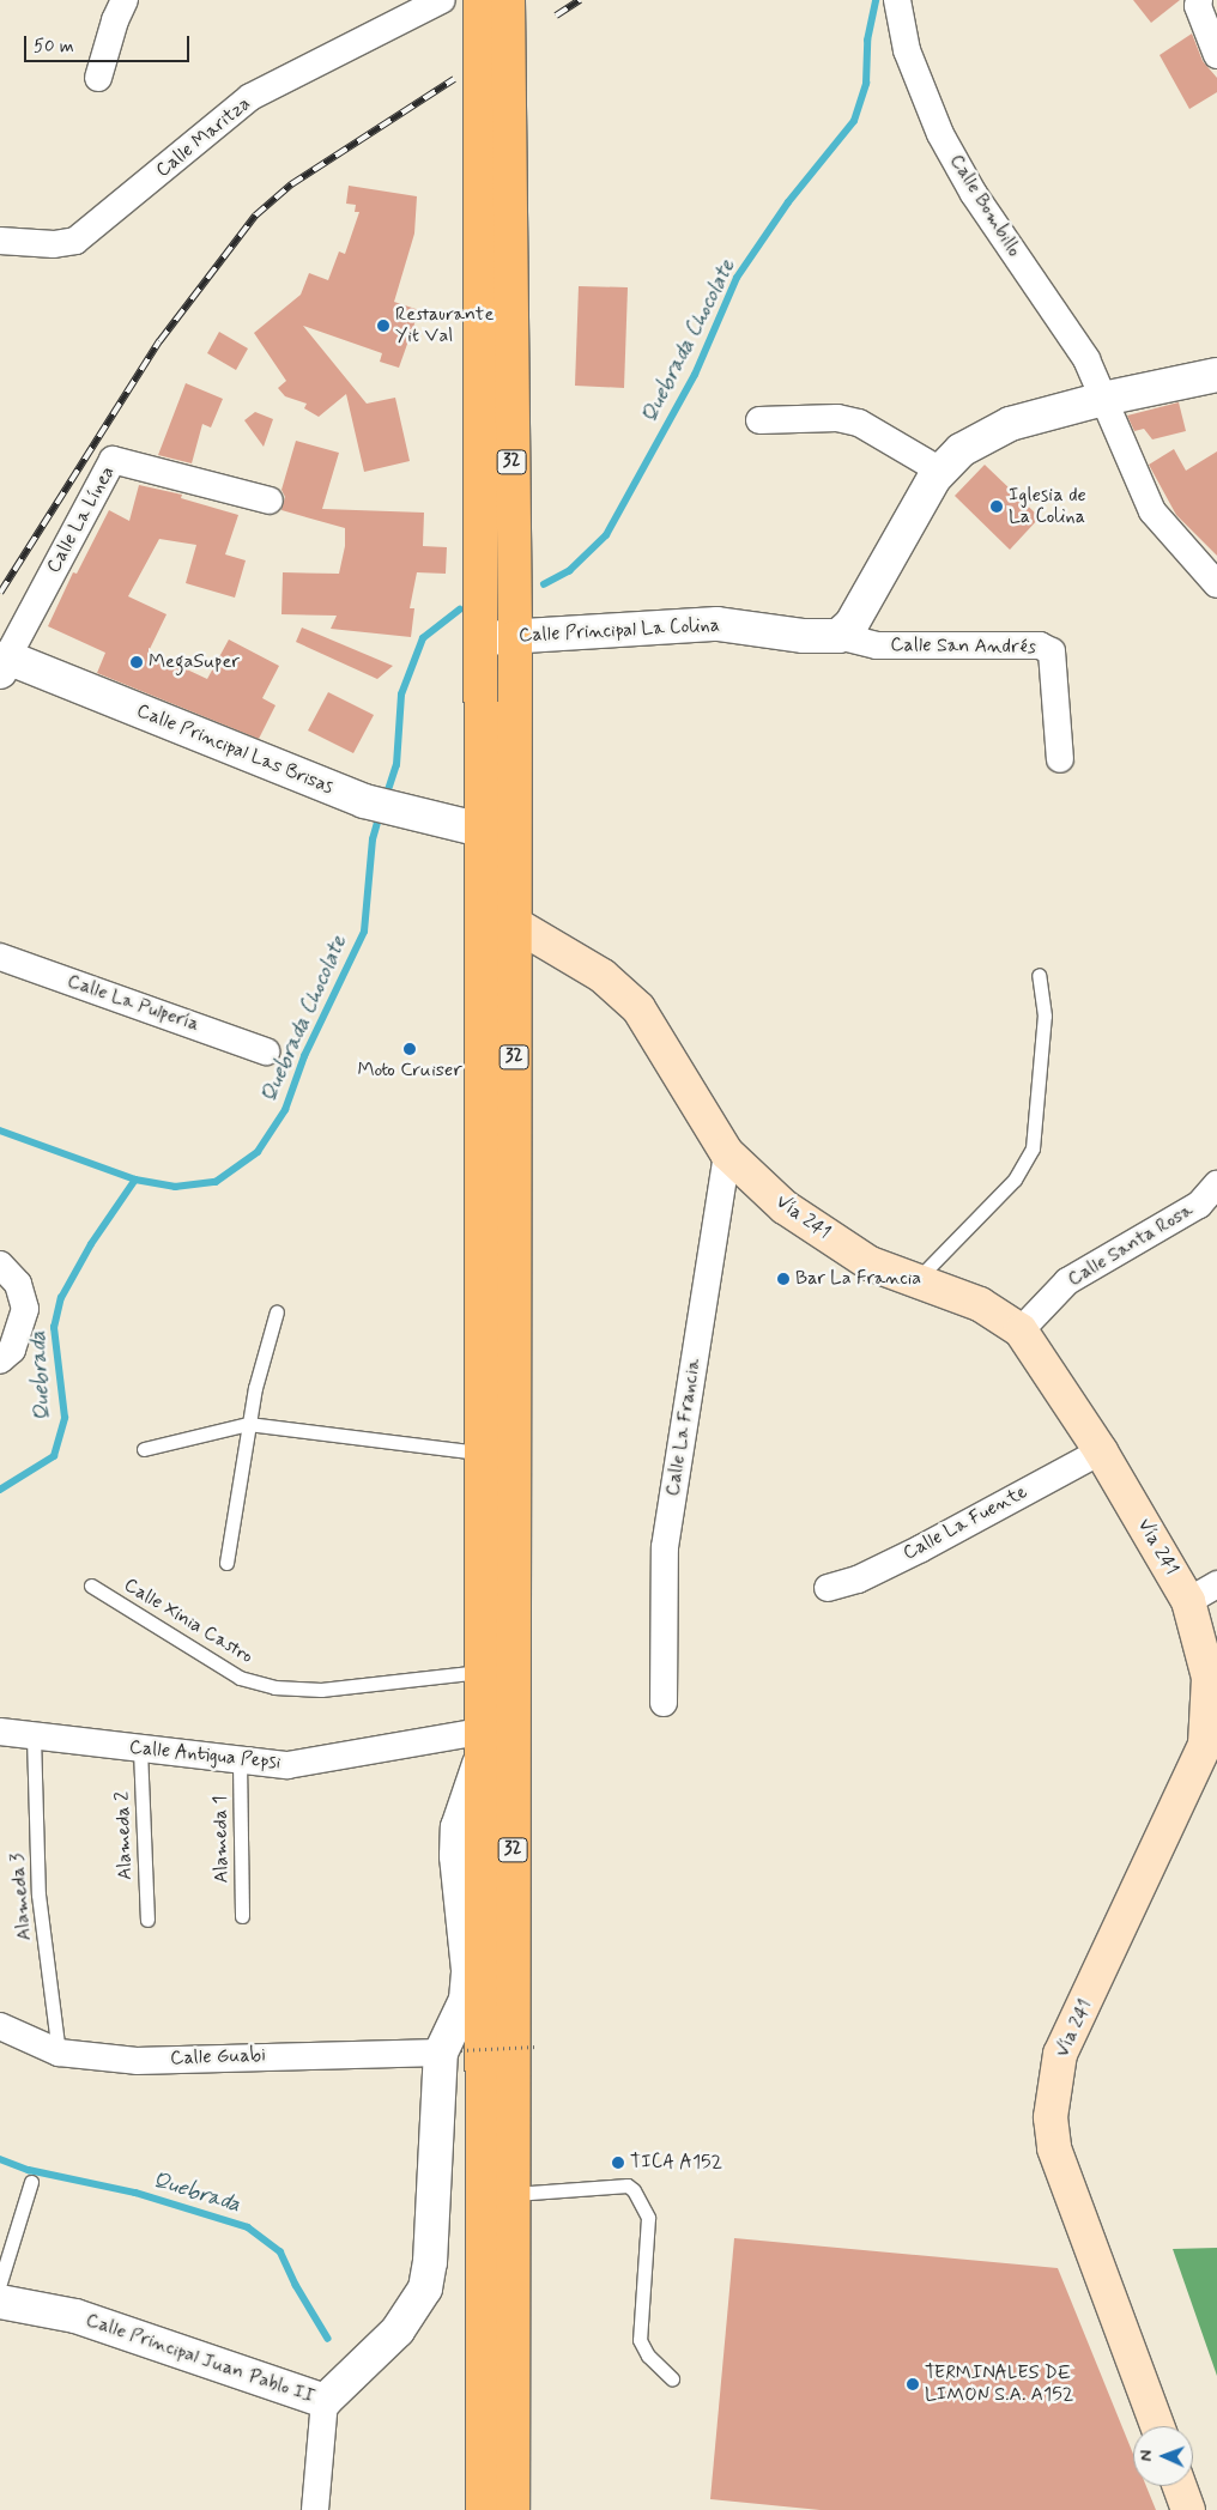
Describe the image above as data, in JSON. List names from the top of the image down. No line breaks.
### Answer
{"streets":{"highway":["32"],"main road":["Vía 241"],"street":["Calle Maritza","Calle Bombillo","Calle La Línea","Calle Principal La Colina","Calle San Andrés","Calle Principal Las Brisas","Calle La Pulpería","Calle Santa Rosa","Calle La Francia","Calle La Fuente","Calle Antigua Pepsi","Calle Guabi","Calle Principal Juan Pablo II"],"lane":["Calle Xinia Castro","Alameda 2","Alameda 1","Alameda 3"]},"crossings":[["32","Calle Principal La Colina"],["32","Calle Principal Las Brisas"],["32","Vía 241"],["32","Calle Xinia Castro"],["32","Calle Antigua Pepsi"],["32","Calle Principal Juan Pablo II"],["Calle La Línea","Calle Principal Las Brisas"],["Calle Principal La Colina","Calle San Andrés"],["Vía 241","Calle Santa Rosa"],["Vía 241","Calle La Francia"],["Vía 241","Calle La Fuente"],["Calle Antigua Pepsi","Alameda 2"],["Calle Antigua Pepsi","Alameda 1"],["Calle Antigua Pepsi","Alameda 3"],["Calle Antigua Pepsi","Calle Principal Juan Pablo II"],["Alameda 3","Calle Guabi"],["Calle Guabi","Calle Principal Juan Pablo II"]],"water":["Quebrada Chocolate","Quebrada"],"places":["Restaurante Yit Val","Iglesia de La Colina","MegaSuper","Moto Cruiser","Bar La Francia","TICA A152","TERMINALES DE LIMON S.A. A152"],"scale_bar":"50 m","north":"left"}
